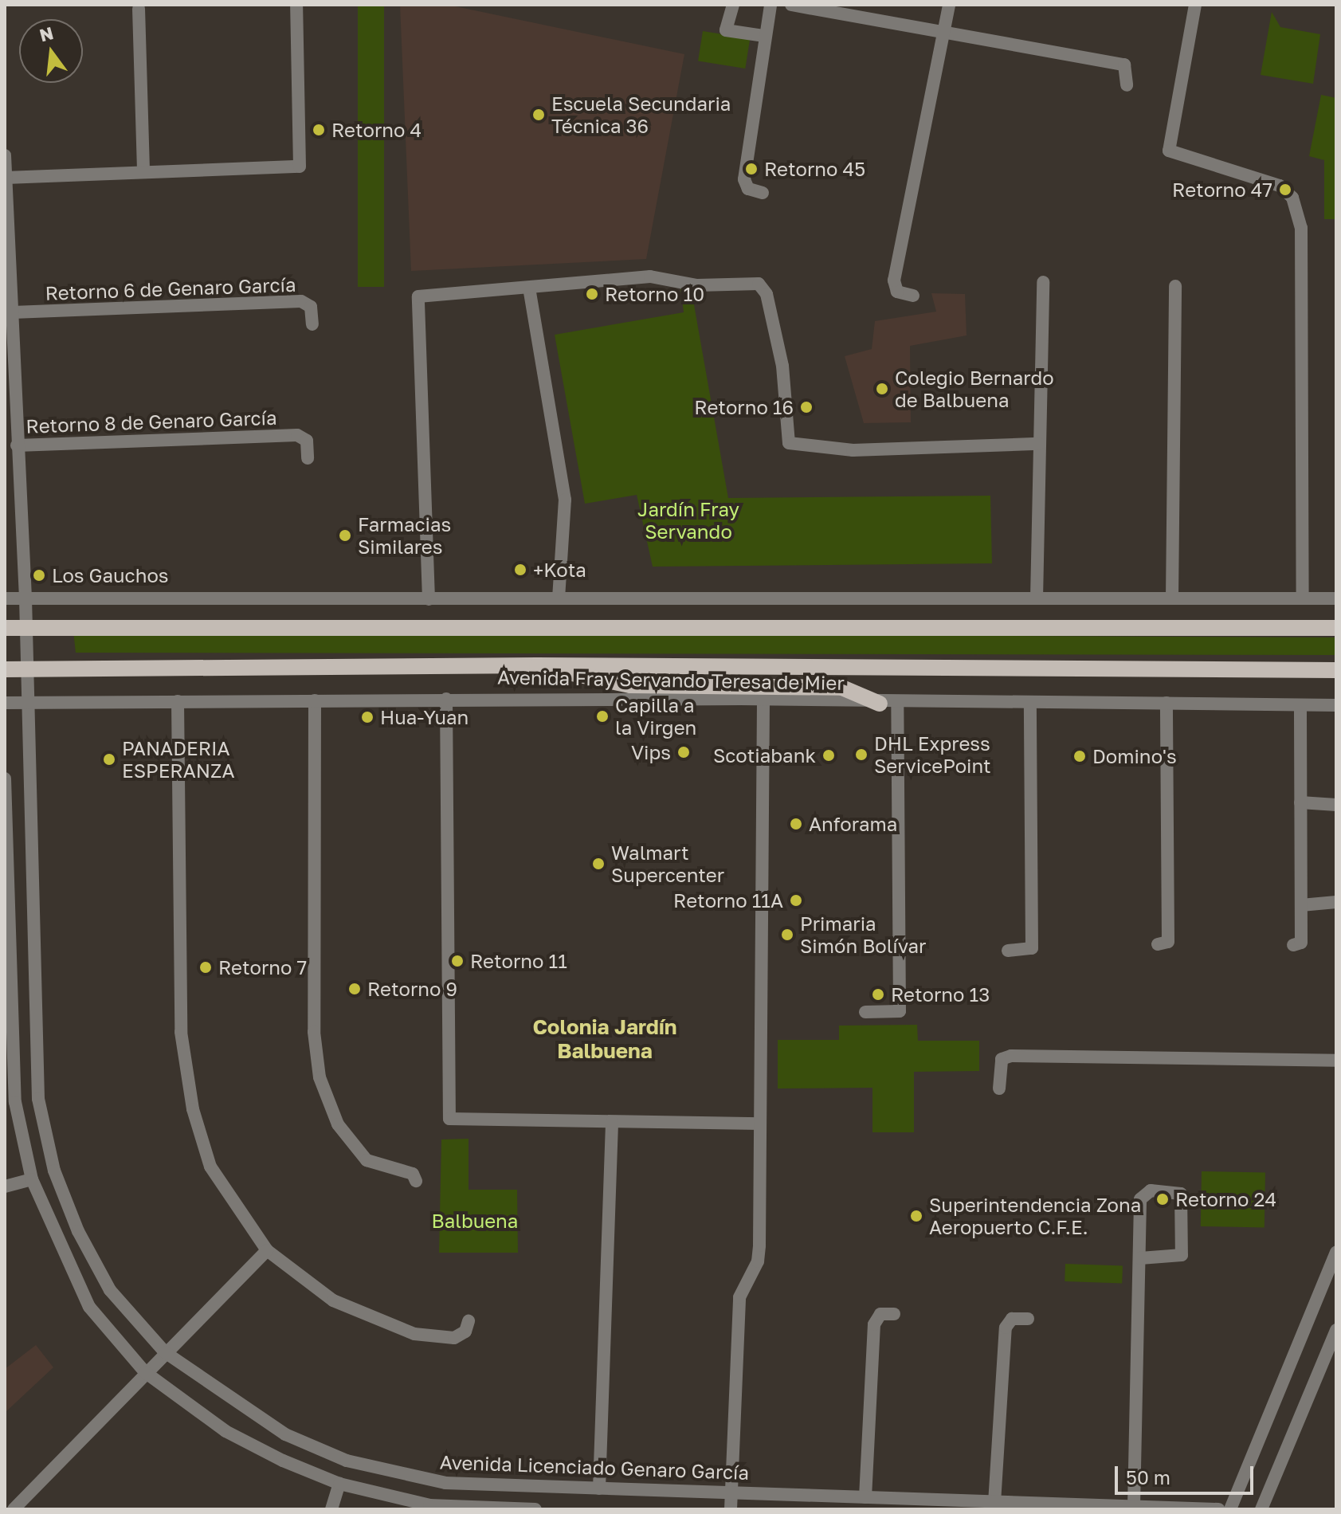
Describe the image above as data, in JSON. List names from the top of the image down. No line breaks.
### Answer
{"streets":{"main road":["Avenida Fray Servando Teresa de Mier"],"street":["Retorno 6 de Genaro García","Retorno 8 de Genaro García","Avenida Licenciado Genaro García"]},"crossings":[["Retorno 6 de Genaro García","Avenida Licenciado Genaro García"],["Retorno 8 de Genaro García","Avenida Licenciado Genaro García"],["Avenida Fray Servando Teresa de Mier","Avenida Licenciado Genaro García"]],"districts":["Colonia Jardín Balbuena"],"parks":["Jardín Fray Servando","Balbuena"],"places":["Escuela Secundaria Técnica 36","Retorno 4","Retorno 45","Retorno 47","Retorno 10","Colegio Bernardo de Balbuena","Retorno 16","Farmacias Similares","+Kota","Los Gauchos","Capilla a la Virgen","Hua-Yuan","Vips","DHL Express ServicePoint","Scotiabank","Domino's","PANADERIA ESPERANZA","Anforama","Walmart Supercenter","Retorno 11A","Primaria Simón Bolívar","Retorno 11","Retorno 7","Retorno 9","Retorno 13","Retorno 24","Superintendencia Zona Aeropuerto C.F.E."],"scale_bar":"50 m","north":"top"}
